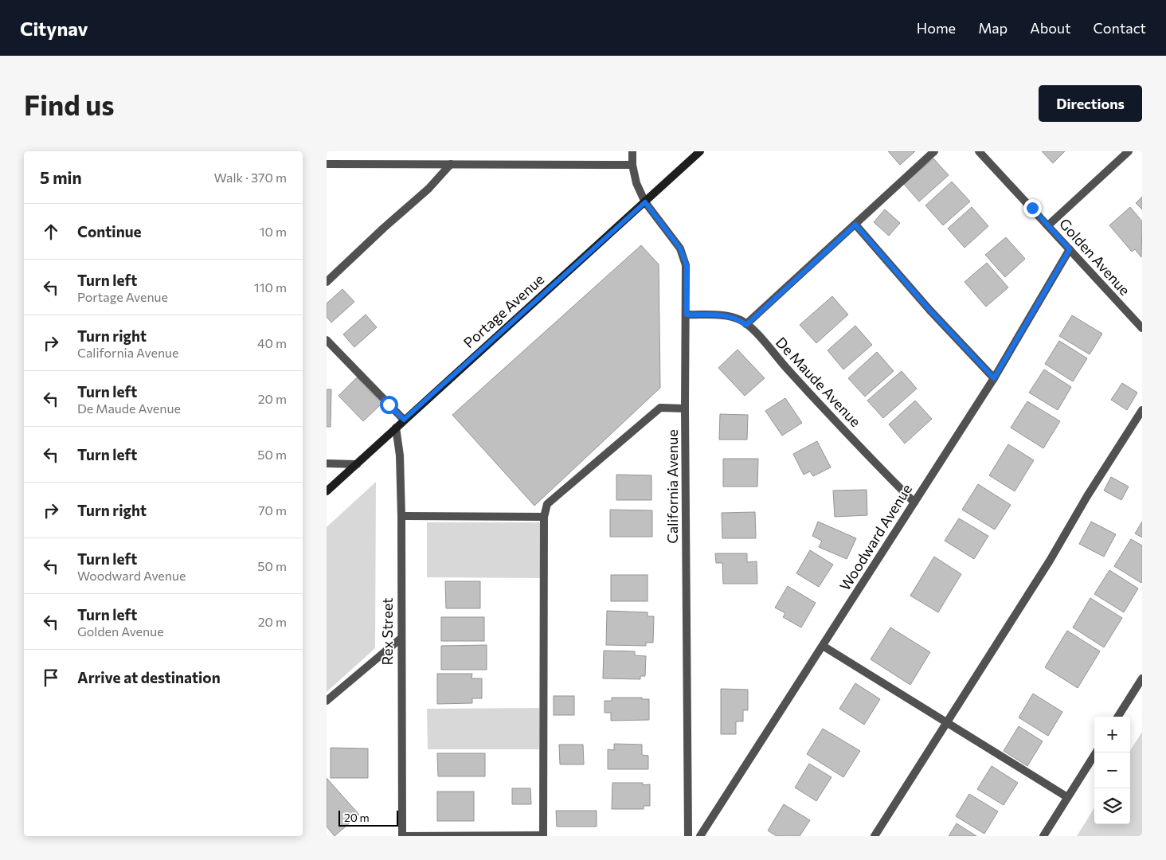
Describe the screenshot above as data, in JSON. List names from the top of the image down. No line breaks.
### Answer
{"streets":{"main road":["Portage Avenue"],"street":["Golden Avenue","De Maude Avenue","California Avenue","Woodward Avenue","Rex Street"]},"crossings":[["Golden Avenue","Woodward Avenue"],["Portage Avenue","California Avenue"],["Portage Avenue","Rex Street"],["De Maude Avenue","California Avenue"],["De Maude Avenue","Woodward Avenue"]],"scale_bar":"20 m","page":{"header":"Citynav","nav":["Home","Map","About","Contact"],"buttons":"Directions","title":"Find us","heading":["5 min","Walk · 370 m"],"list":[["Continue","10 m"],["Turn left","Portage Avenue","110 m"],["Turn right","California Avenue","40 m"],["Turn left","De Maude Avenue","20 m"],["Turn left","50 m"],["Turn right","70 m"],["Turn left","Woodward Avenue","50 m"],["Turn left","Golden Avenue","20 m"],"Arrive at destination"],"map_buttons":["+","−"],"scale":"20 m"}}
